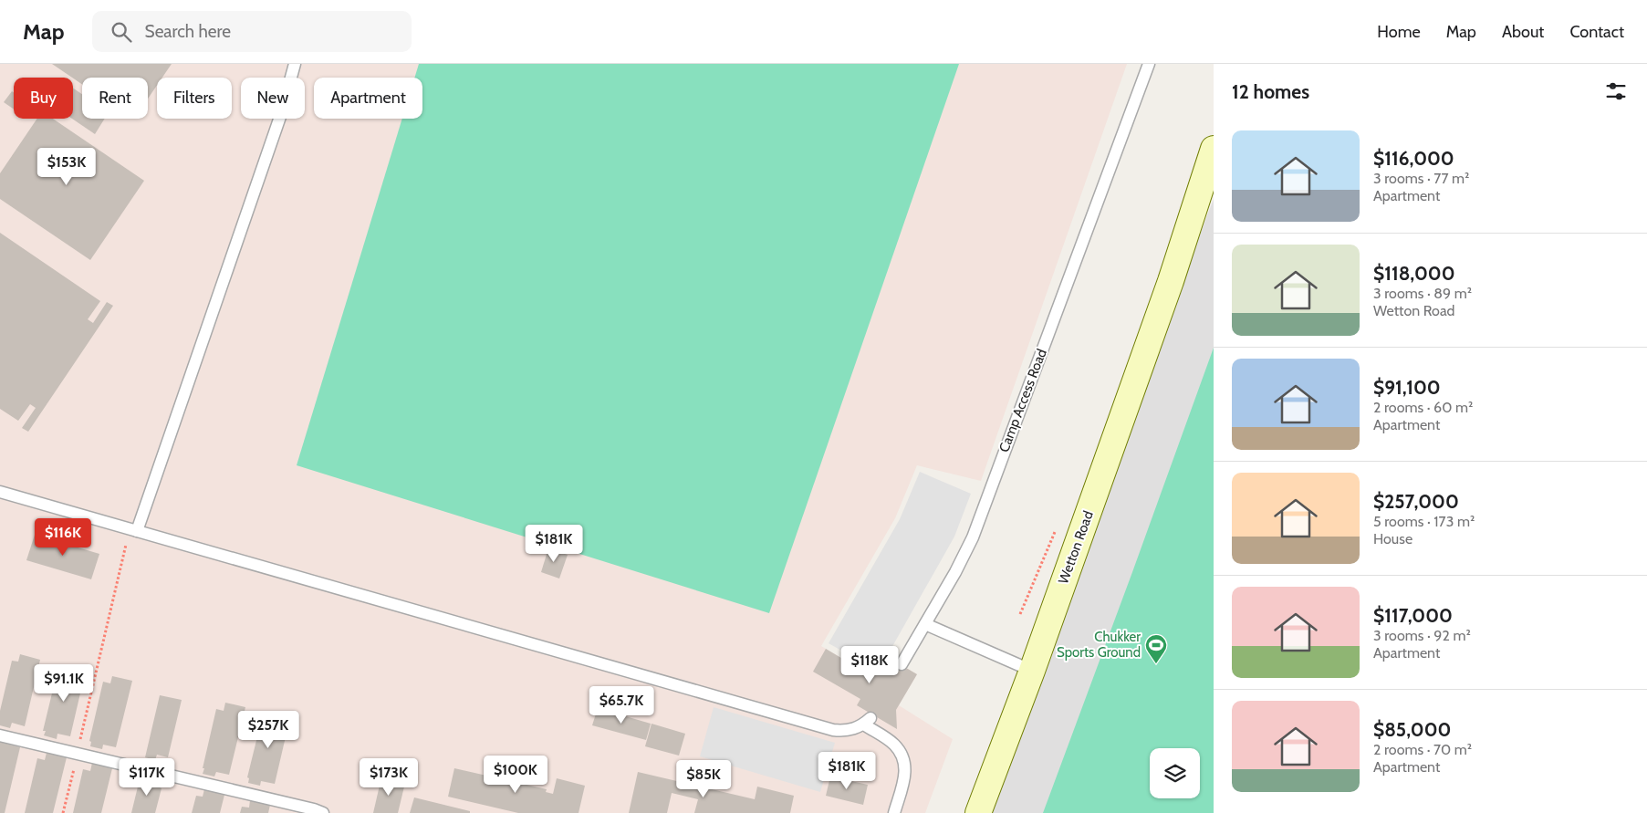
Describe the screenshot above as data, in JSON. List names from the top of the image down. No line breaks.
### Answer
{"streets":{"main road":["Wetton Road"],"lane":["Camp Access Road"]},"places":{"sports":["Chukker Sports Ground"]},"page":{"header":"Map","search":"Search here","nav":["Home","Map","About","Contact"],"heading":"12 homes","chip":["Buy","Rent","Filters","New","Apartment"],"list":[{"name":"$116,000","note":"3 rooms · 77 m² · Apartment"},{"name":"$118,000","note":"3 rooms · 89 m² · Wetton Road"},{"name":"$91,100","note":"2 rooms · 60 m² · Apartment"},{"name":"$257,000","note":"5 rooms · 173 m² · House"},{"name":"$117,000","note":"3 rooms · 92 m² · Apartment"},{"name":"$85,000","note":"2 rooms · 70 m² · Apartment"}],"price":["$153K","$116K","$181K","$118K","$91.1K","$65.7K","$257K","$181K","$100K","$117K","$173K","$85K"]}}
